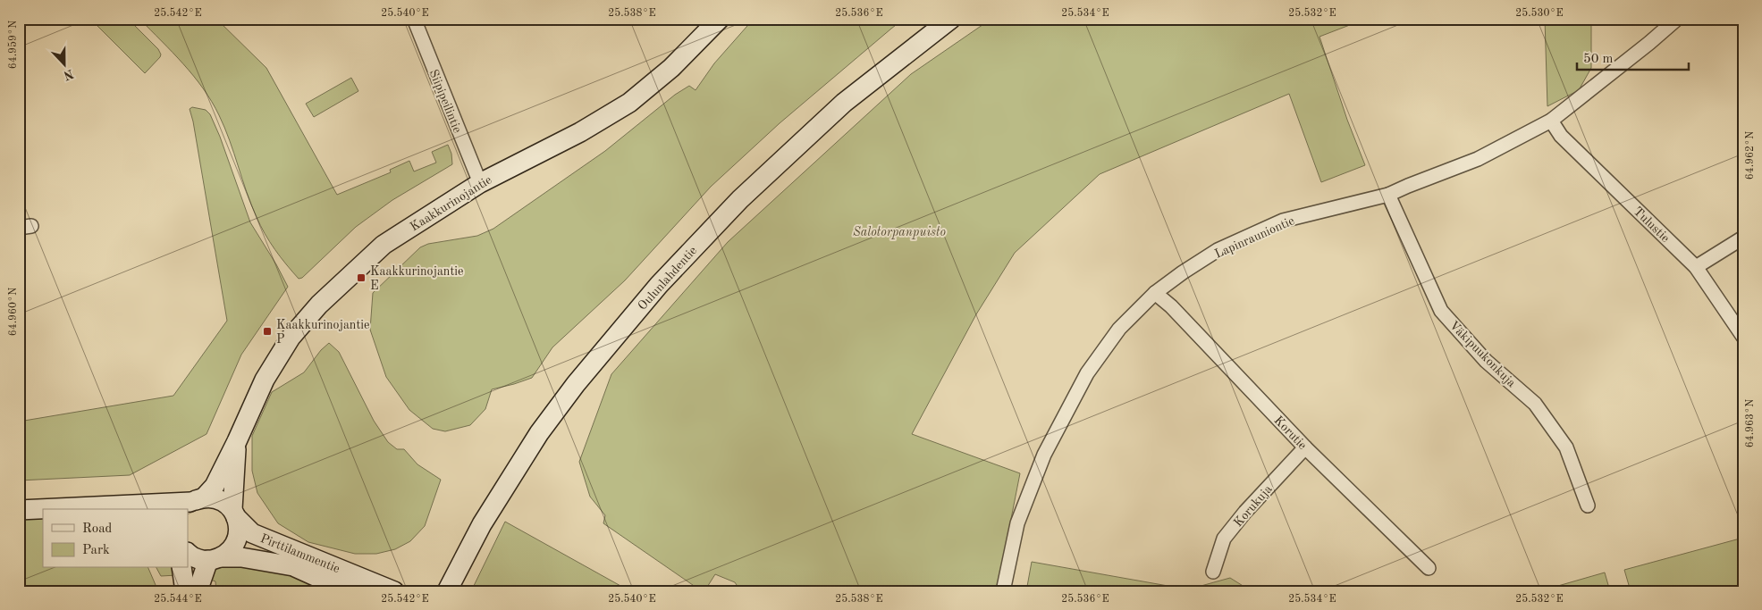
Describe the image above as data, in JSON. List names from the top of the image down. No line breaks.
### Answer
{"streets":{"street":["Siipipeilintie","Kaakkurinojantie","Tulustie","Lapinrauniontie","Oulunlahdentie","Väkipuukonkuja","Korutie","Korukuja","Pirttilammentie"]},"crossings":[["Siipipeilintie","Kaakkurinojantie"],["Kaakkurinojantie","Pirttilammentie"],["Tulustie","Lapinrauniontie"],["Lapinrauniontie","Väkipuukonkuja"],["Lapinrauniontie","Korutie"],["Korutie","Korukuja"]],"parks":["Salotorpanpuisto"],"places":{"transit":["Kaakkurinojantie E","Kaakkurinojantie P"]},"legend":["Road","Park"],"scale_bar":"50 m","north":"bottom","coordinates":["25.542°E","25.540°E","25.538°E","25.536°E","25.534°E","25.532°E","25.530°E","64.959°N","64.962°N","64.960°N","64.963°N","25.544°E"]}
